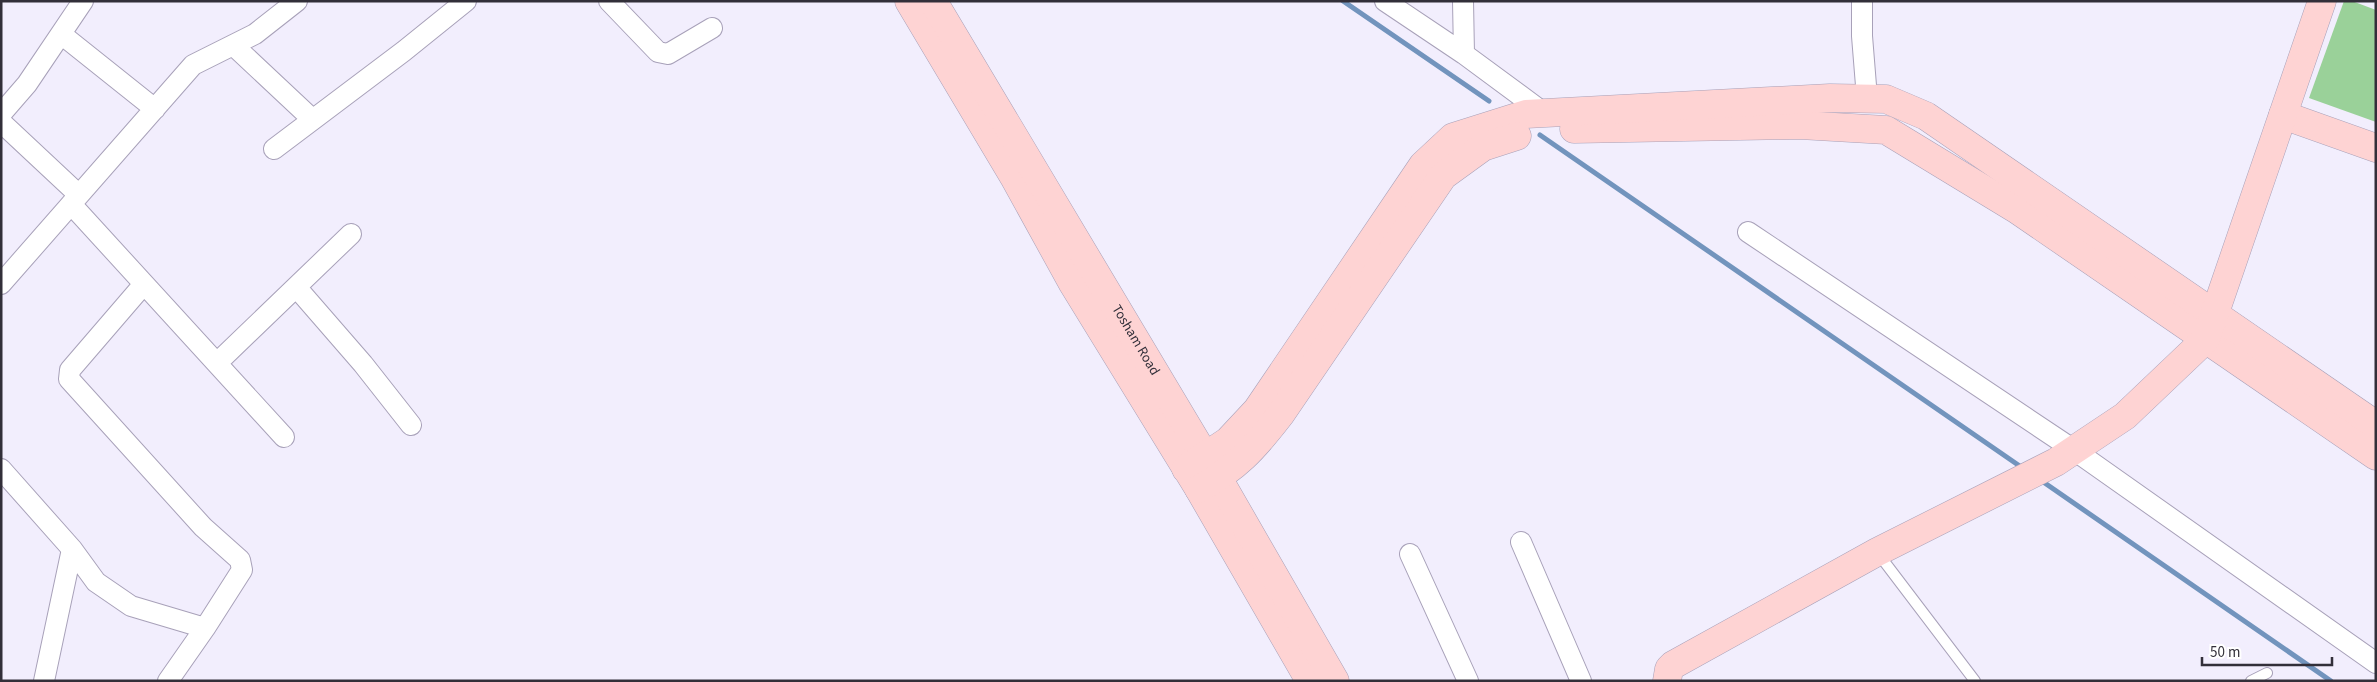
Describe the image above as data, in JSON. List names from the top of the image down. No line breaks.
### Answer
{"streets":{"street":["Tosham Road"]},"scale_bar":"50 m"}
